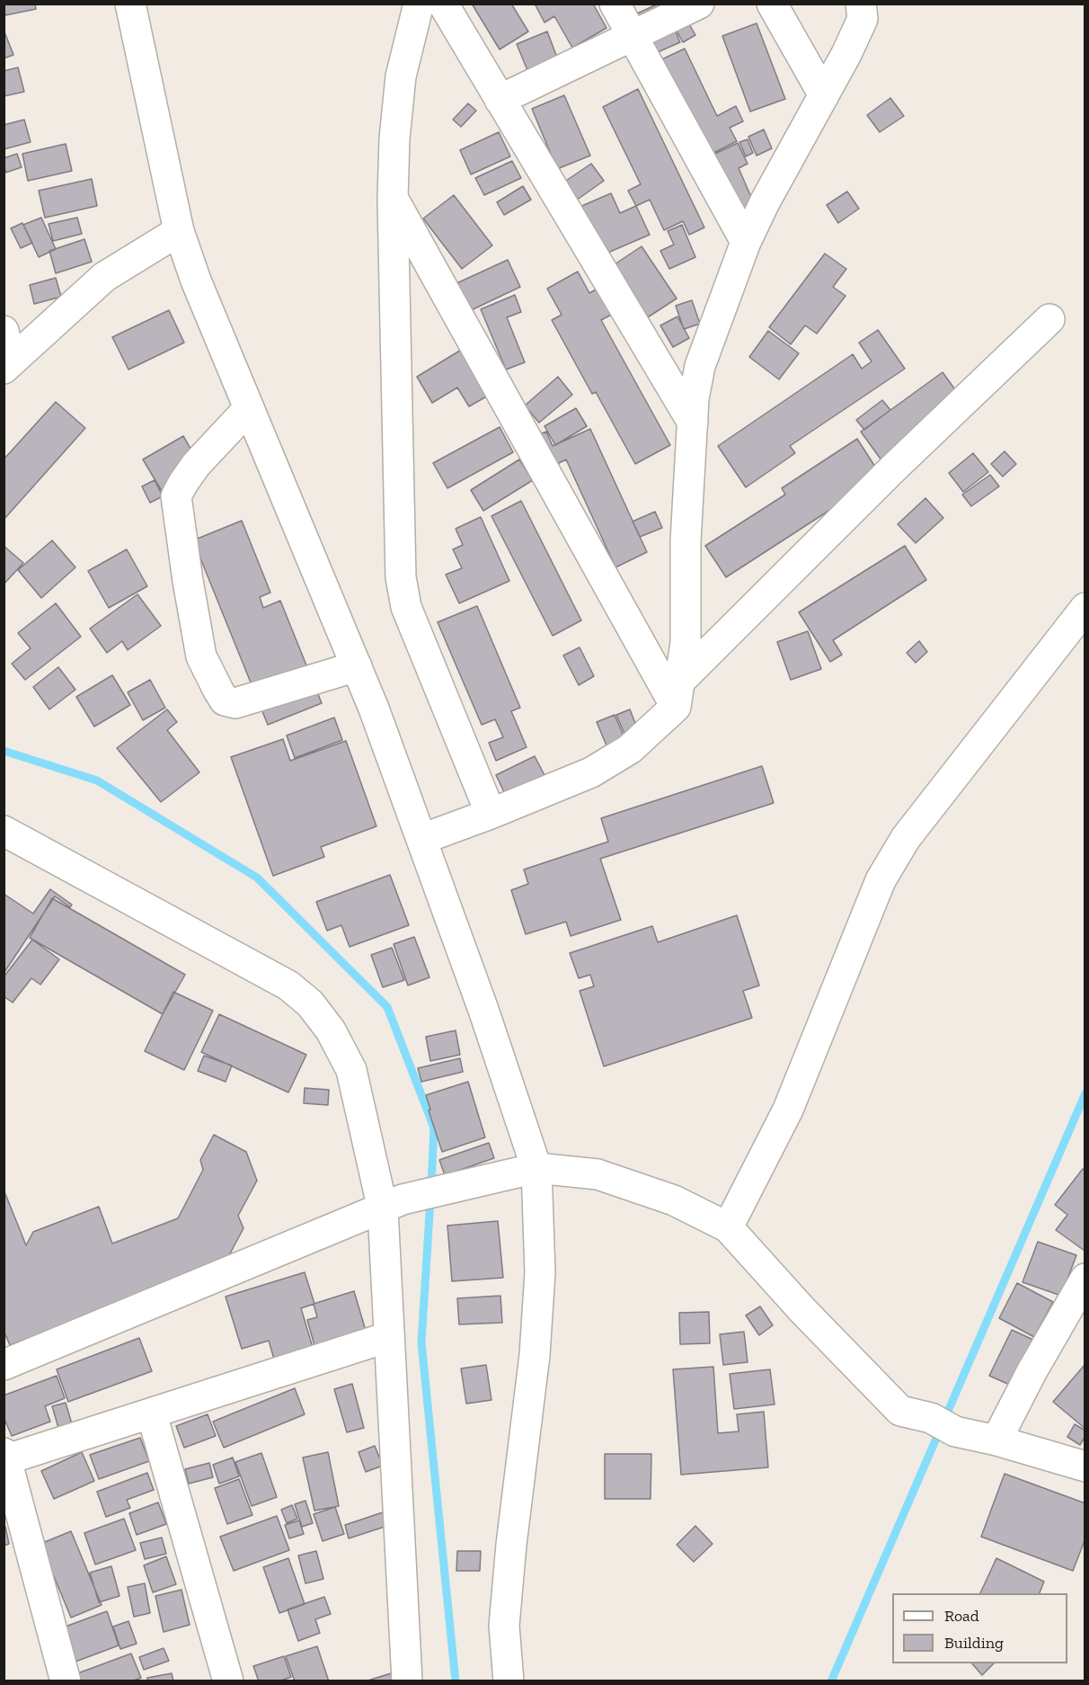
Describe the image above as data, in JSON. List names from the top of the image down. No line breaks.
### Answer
{"legend":["Road","Building"]}
